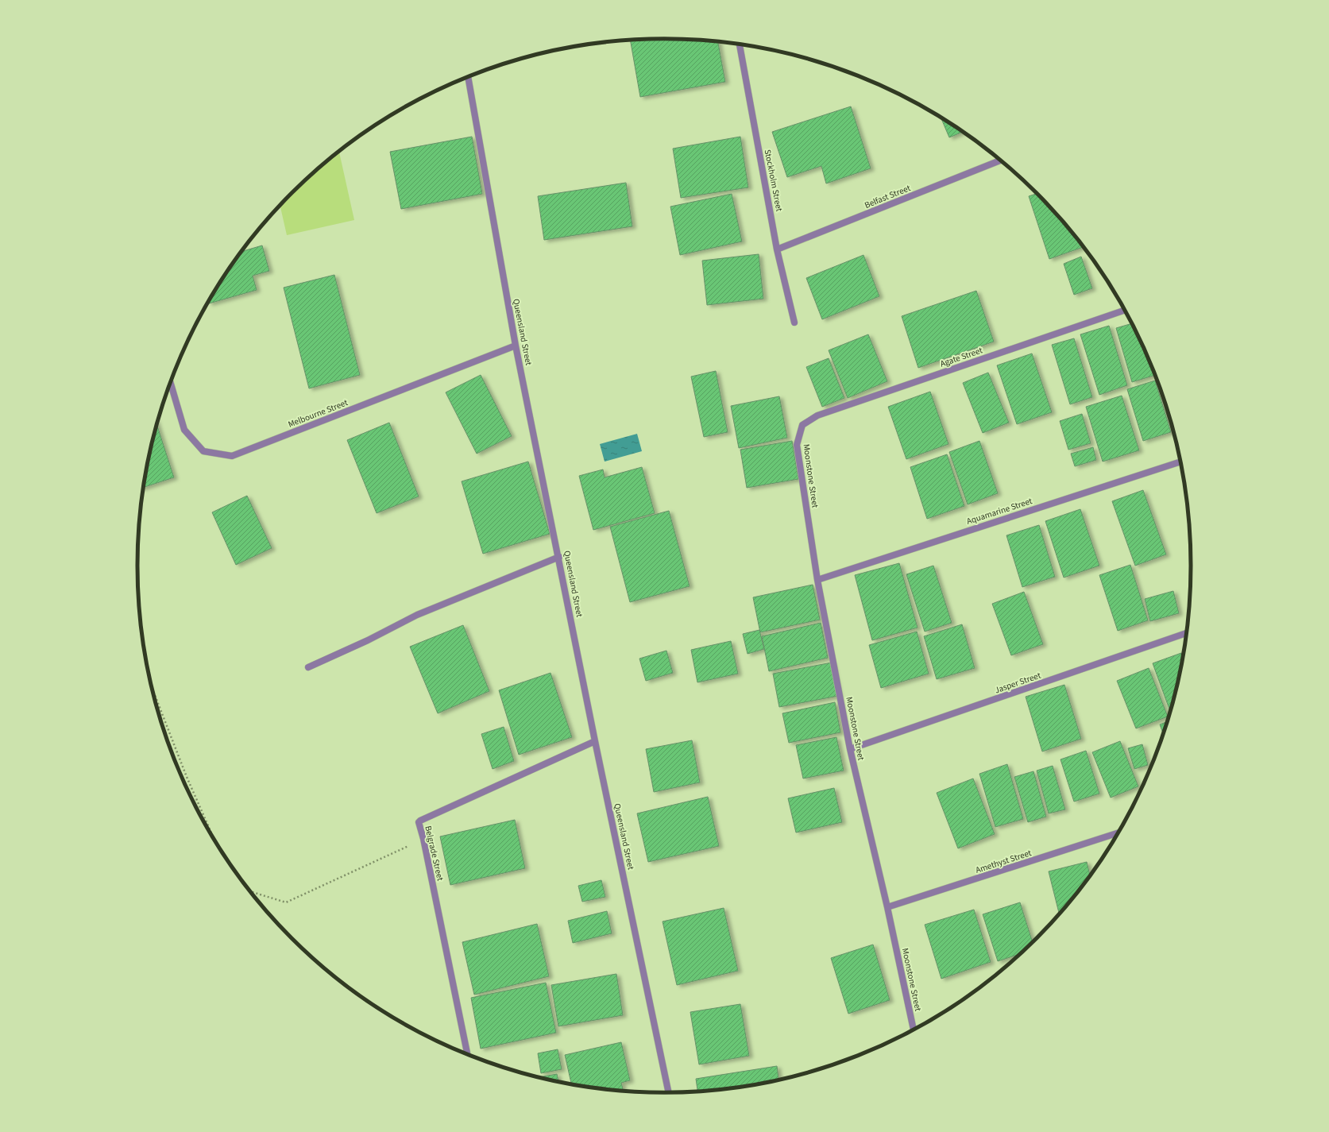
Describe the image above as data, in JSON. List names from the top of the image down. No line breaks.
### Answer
{"streets":{"street":["Stockholm Street","Belfast Street","Queensland Street","Agate Street","Melbourne Street","Moonstone Street","Aquamarine Street","Jasper Street","Belgrade Street","Amethyst Street"]},"crossings":[["Stockholm Street","Belfast Street"],["Queensland Street","Melbourne Street"],["Queensland Street","Belgrade Street"],["Agate Street","Moonstone Street"],["Moonstone Street","Aquamarine Street"],["Moonstone Street","Jasper Street"],["Moonstone Street","Amethyst Street"]]}
